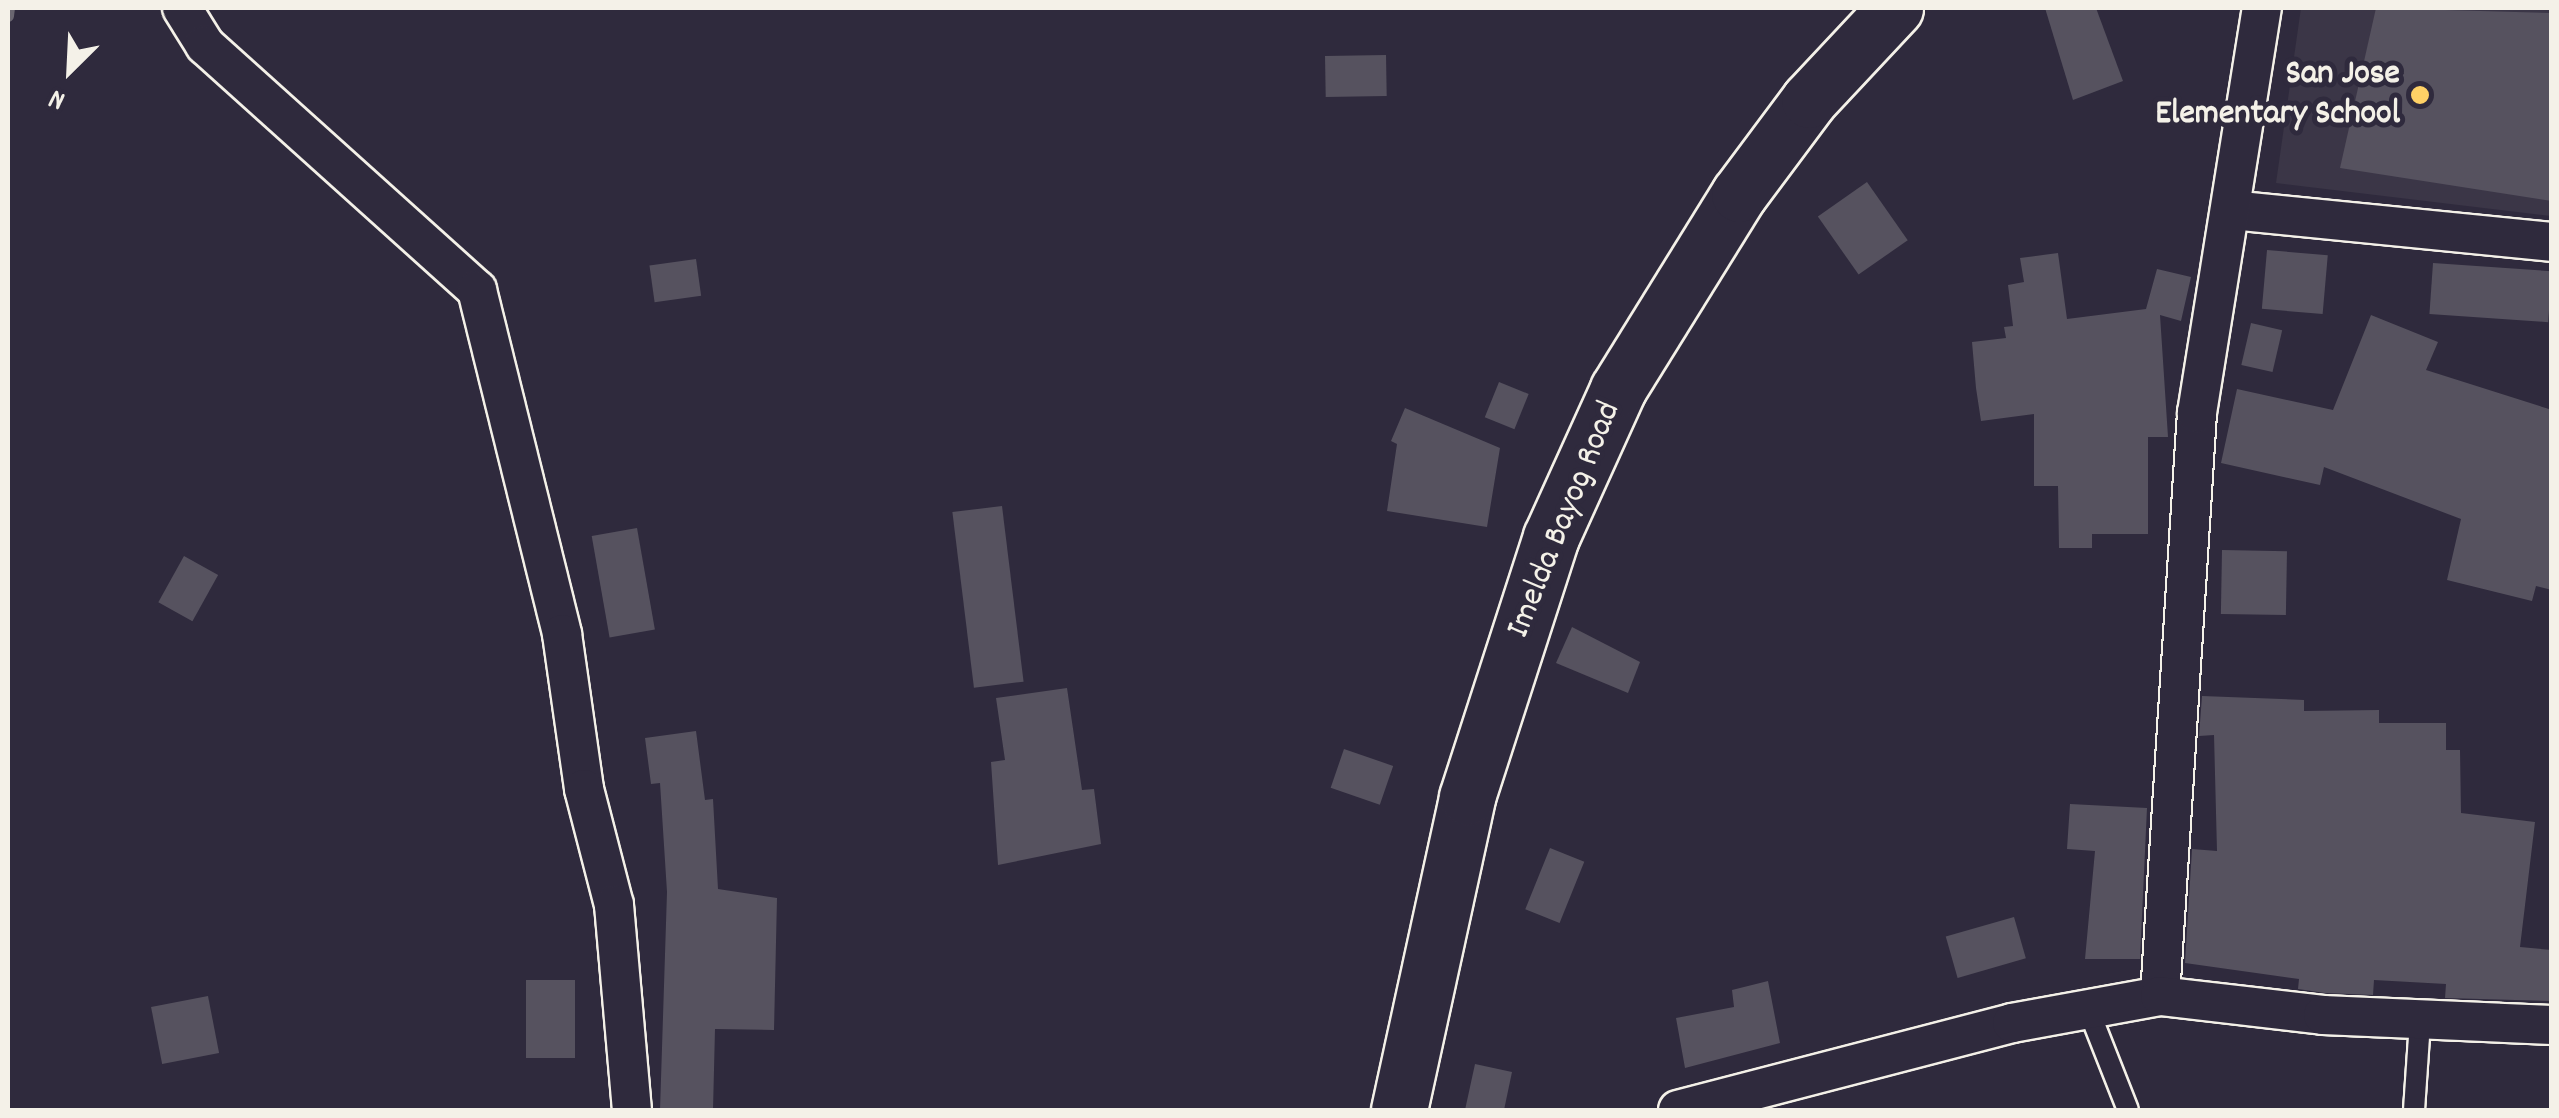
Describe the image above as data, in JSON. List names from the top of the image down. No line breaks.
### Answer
{"streets":{"main road":["Imelda Bayog Road"]},"places":["San Jose Elementary School"],"north":"bottom left"}
